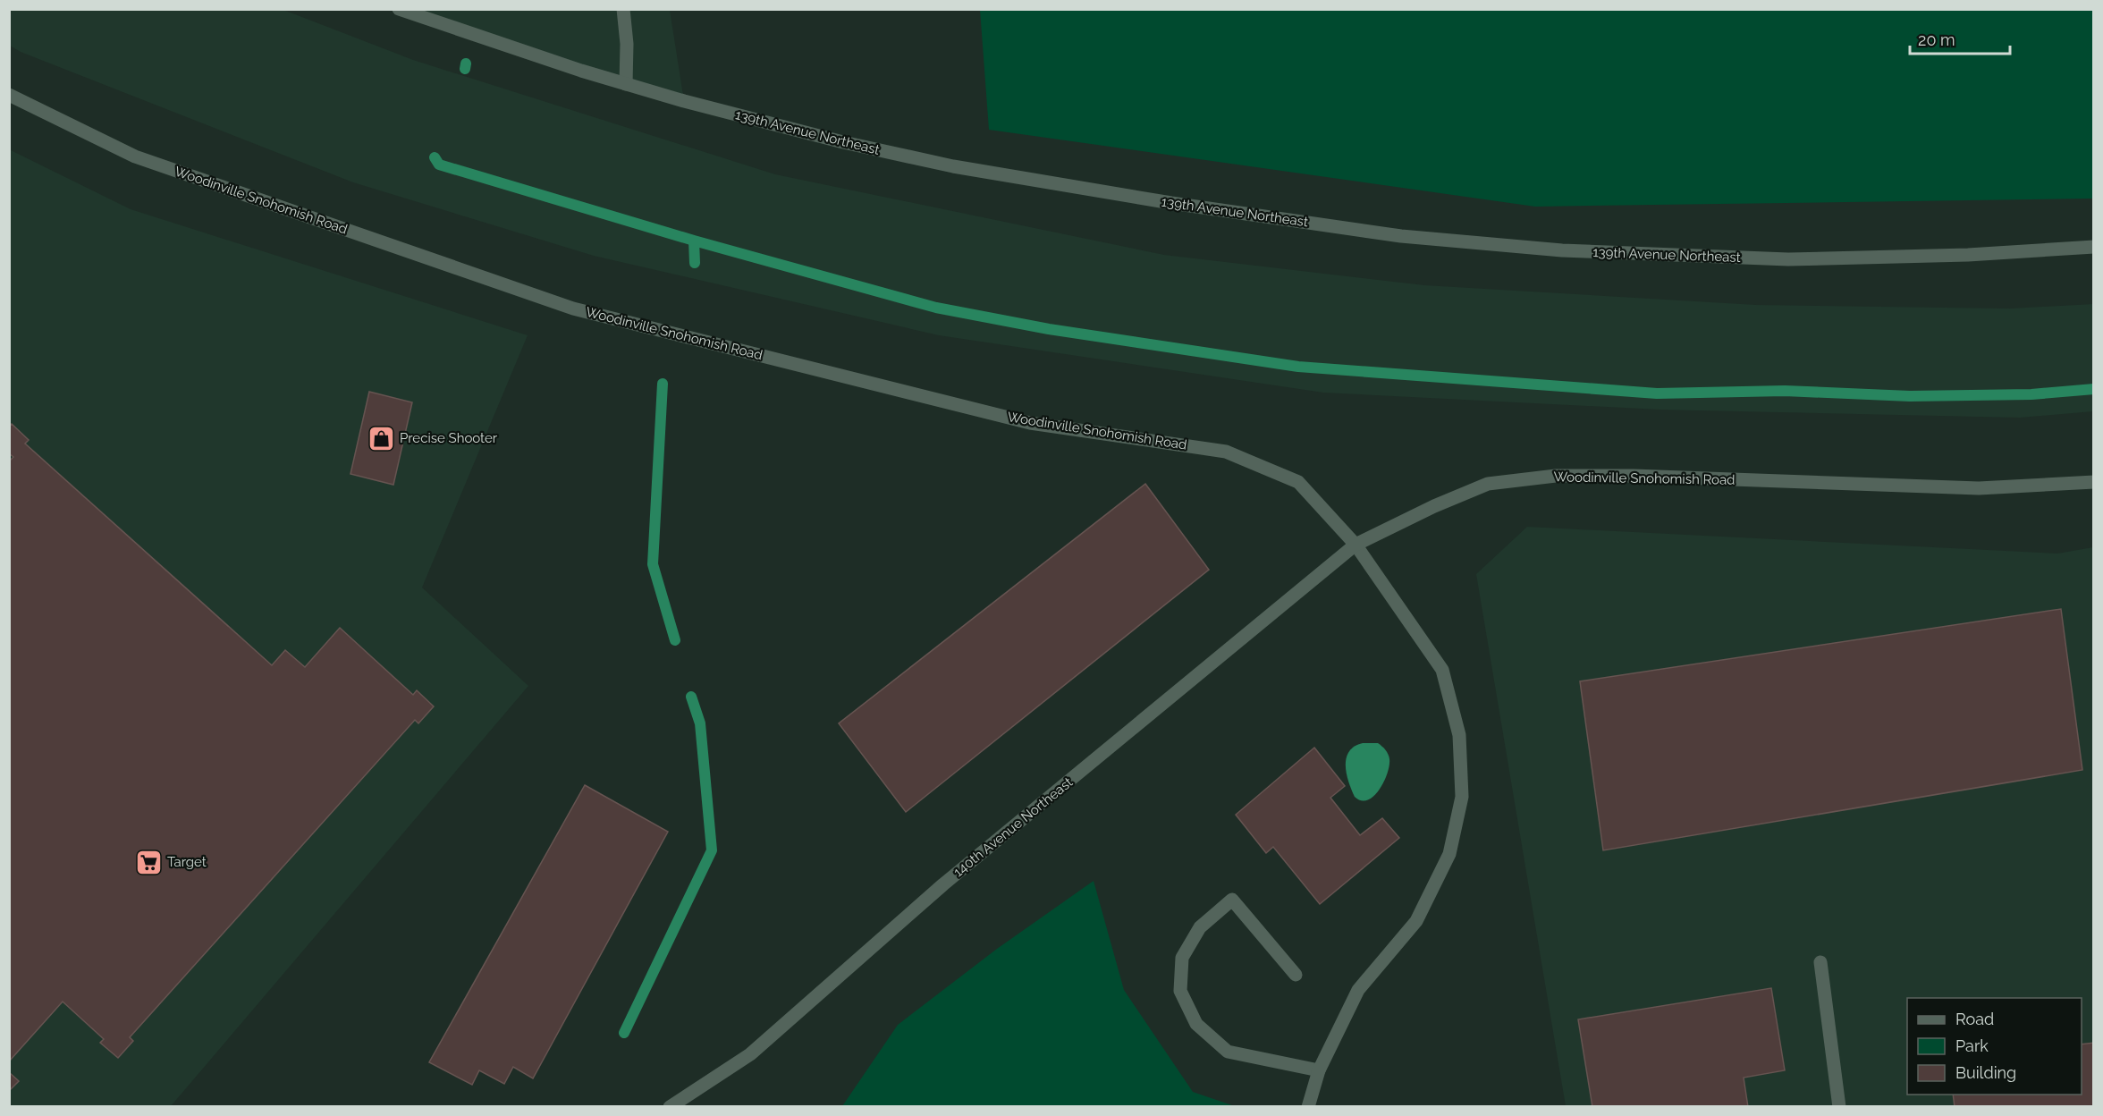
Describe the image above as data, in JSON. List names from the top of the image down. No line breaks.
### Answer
{"streets":{"main road":["139th Avenue Northeast","Woodinville Snohomish Road","140th Avenue Northeast"]},"crossings":[["Woodinville Snohomish Road","140th Avenue Northeast"]],"places":{"shop":["Precise Shooter"],"supermarket":["Target"]},"legend":["Road","Park","Building"],"scale_bar":"20 m"}
